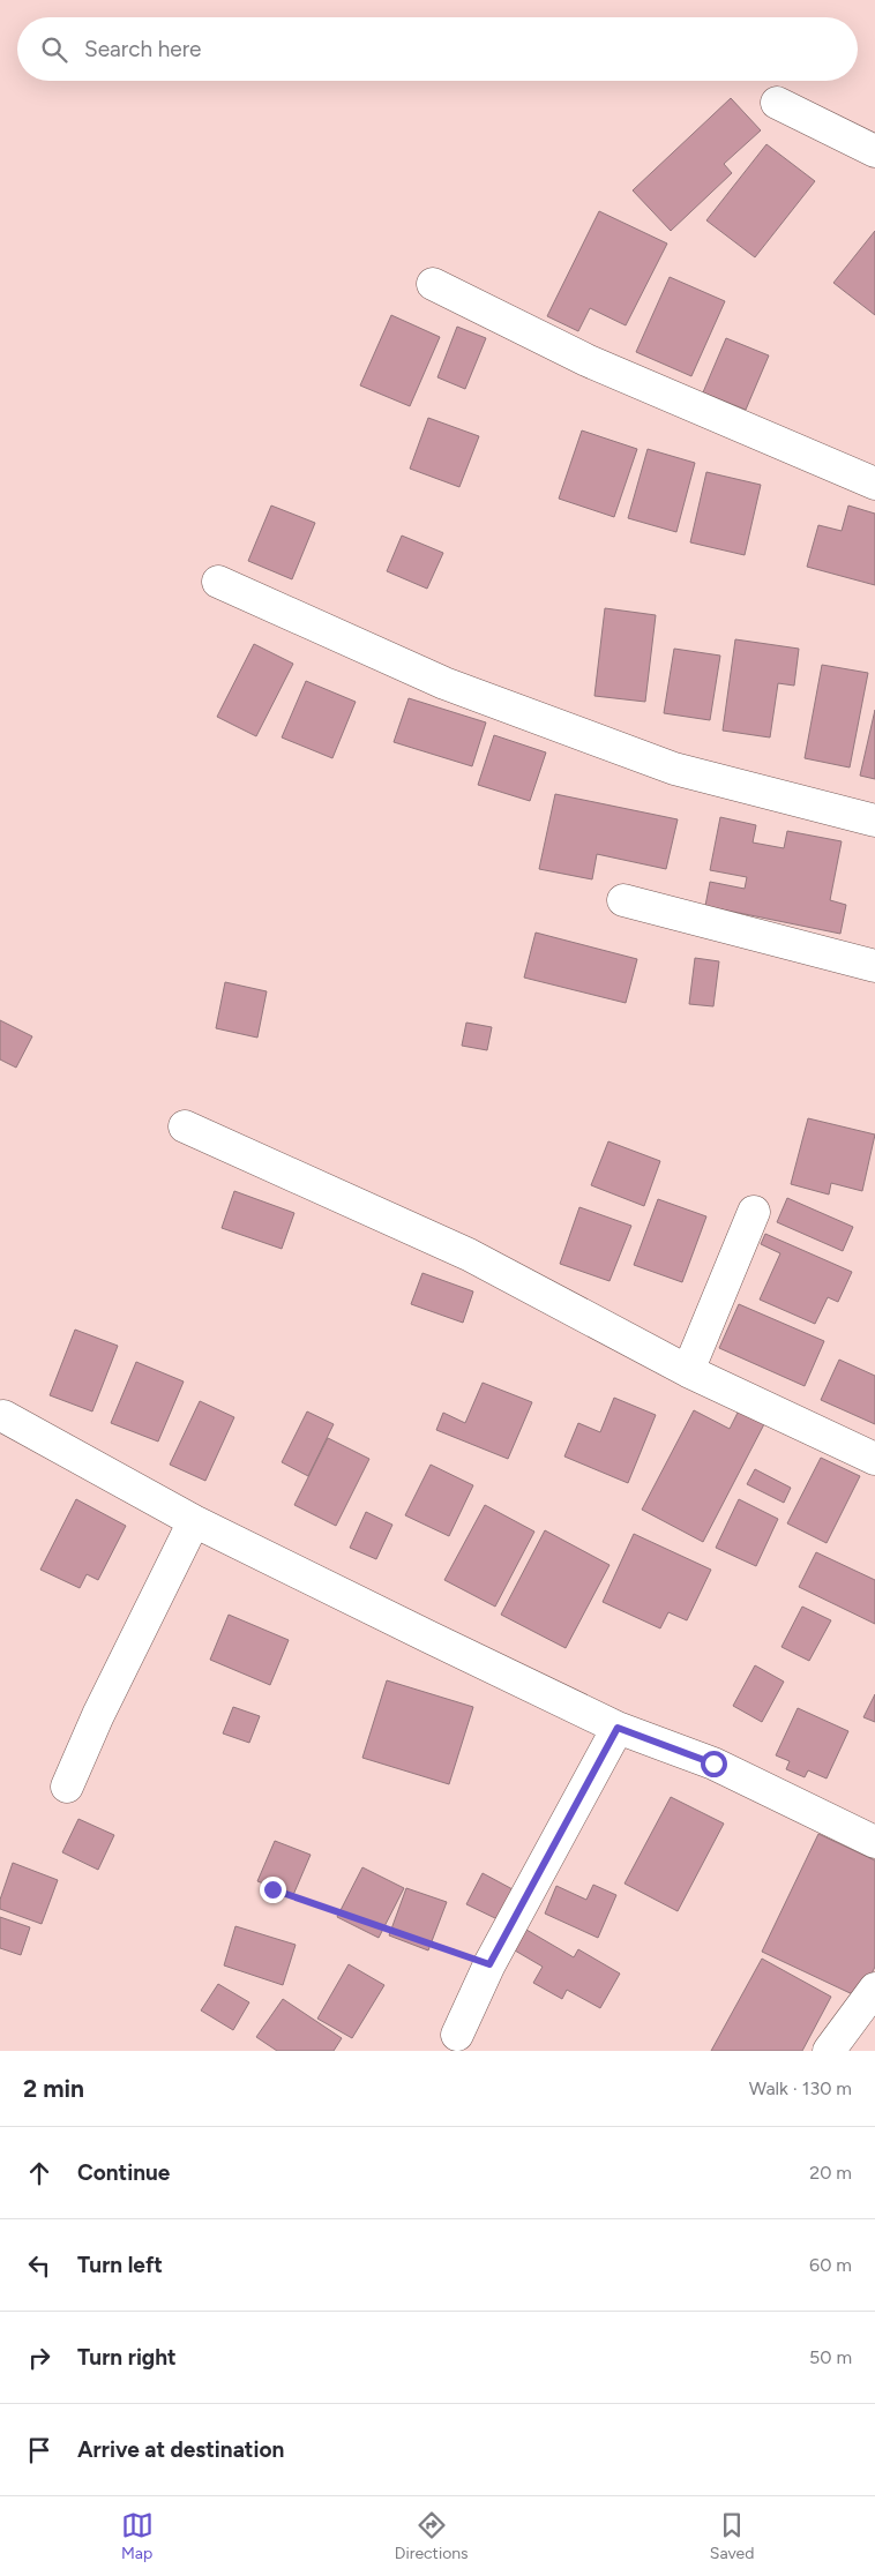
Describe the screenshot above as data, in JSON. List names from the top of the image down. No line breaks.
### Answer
{"page":{"search":"Search here","heading":["2 min","Walk · 130 m"],"list":[["Continue","20 m"],["Turn left","60 m"],["Turn right","50 m"],"Arrive at destination"],"nav":["Map","Directions","Saved"]}}
